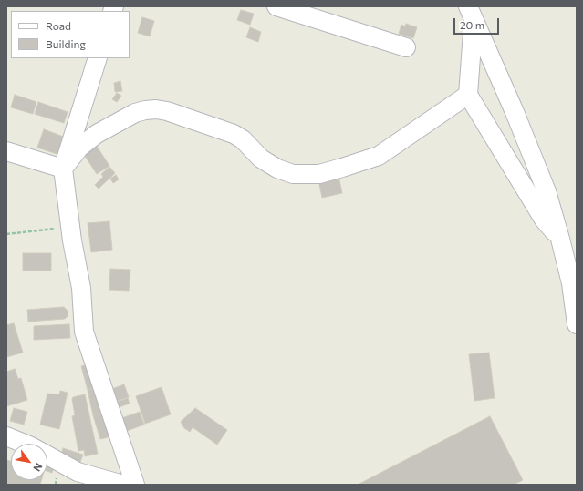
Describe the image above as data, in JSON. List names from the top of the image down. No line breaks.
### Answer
{"legend":["Road","Building"],"scale_bar":"20 m","north":"bottom right"}
